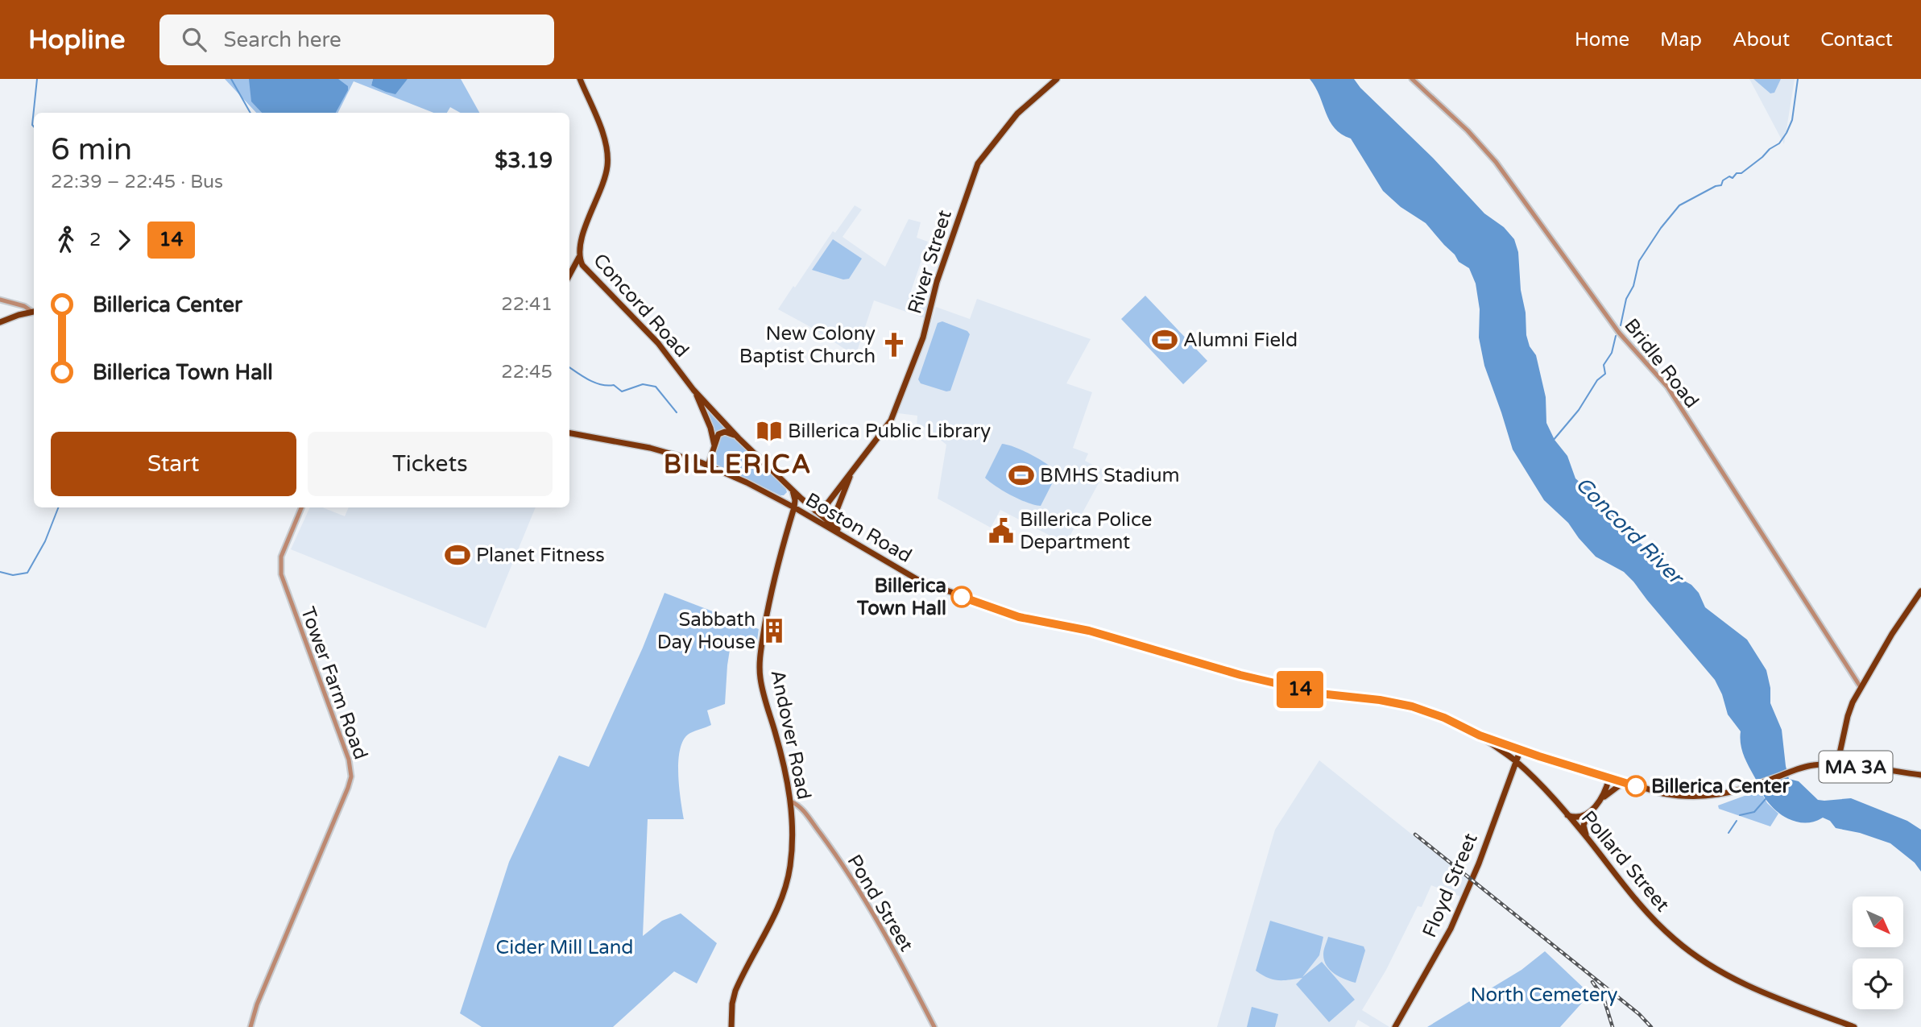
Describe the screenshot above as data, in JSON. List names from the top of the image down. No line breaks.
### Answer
{"streets":{"main road":["River Street","Concord Road","Boston Road","Andover Road","MA 3A","Pollard Street","Floyd Street"],"street":["Bridle Road","Tower Farm Road","Pond Street"]},"crossings":[["River Street","Concord Road"],["River Street","Boston Road"],["Concord Road","Boston Road"],["Boston Road","Andover Road"],["Boston Road","Pollard Street"],["Boston Road","Floyd Street"],["Andover Road","Pond Street"],["Pollard Street","Floyd Street"]],"districts":["BILLERICA"],"water":["Concord River"],"parks":["Cider Mill Land","North Cemetery"],"places":{"sports":["Alumni Field","BMHS Stadium","Planet Fitness"],"church":["New Colony Baptist Church"],"library":["Billerica Public Library"],"public building":["Billerica Police Department"],"other":["Billerica Town Hall","Billerica Center"],"building":["Sabbath Day House"]},"lines":["bus line 14"],"north":"bottom right","page":{"header":"Hopline","search":"Search here","nav":["Home","Map","About","Contact"],"on_map":"14","heading":["6 min","22:39 – 22:45 · Bus","$3.19"],"legs":["2","14"],"list":[{"name":"Billerica Center","value":"22:41"},{"name":"Billerica Town Hall","value":"22:45"}],"buttons":["Start","Tickets"]}}
